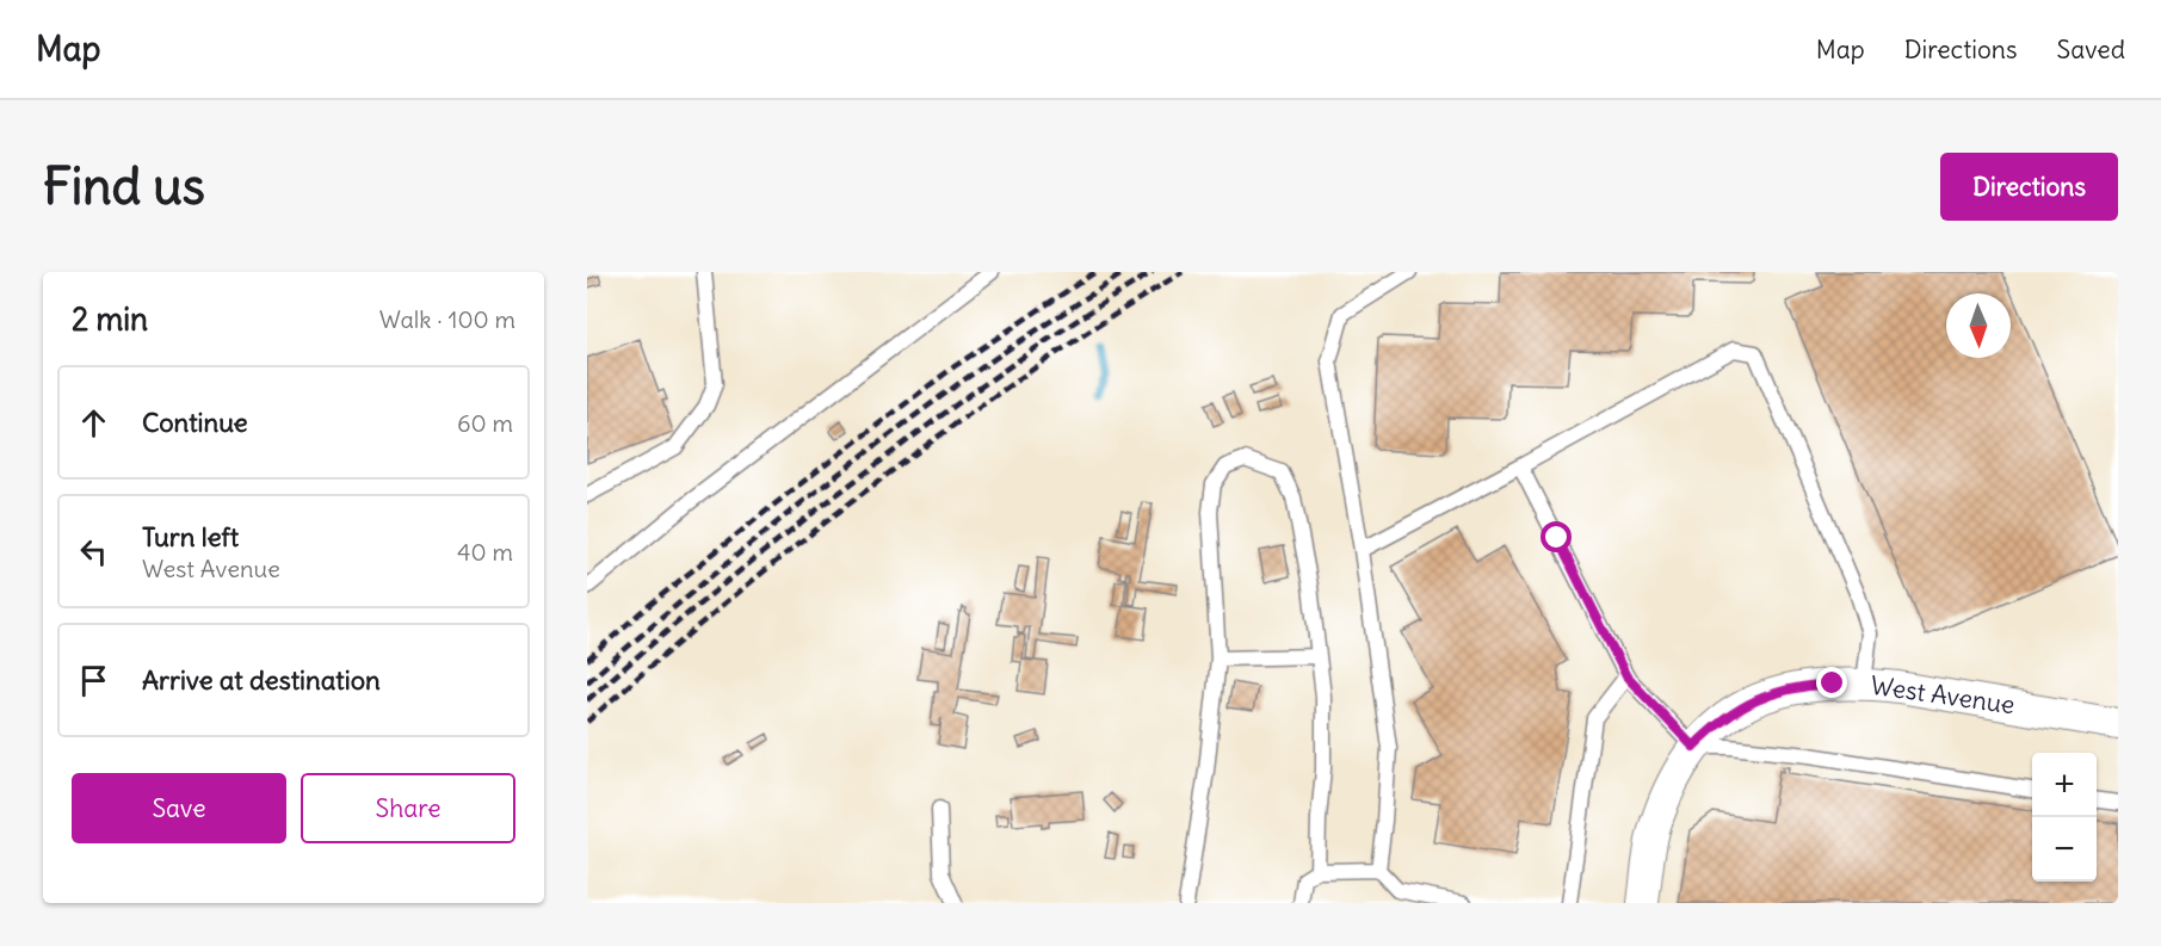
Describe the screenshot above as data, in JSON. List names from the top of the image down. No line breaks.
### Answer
{"streets":{"street":["West Avenue"]},"north":"bottom","page":{"header":"Map","nav":["Map","Directions","Saved"],"buttons":["Directions",["Save","Share"]],"title":"Find us","heading":["2 min","Walk · 100 m"],"list":[["Continue","60 m"],["Turn left","West Avenue","40 m"],"Arrive at destination"],"map_buttons":["+","−"]}}
